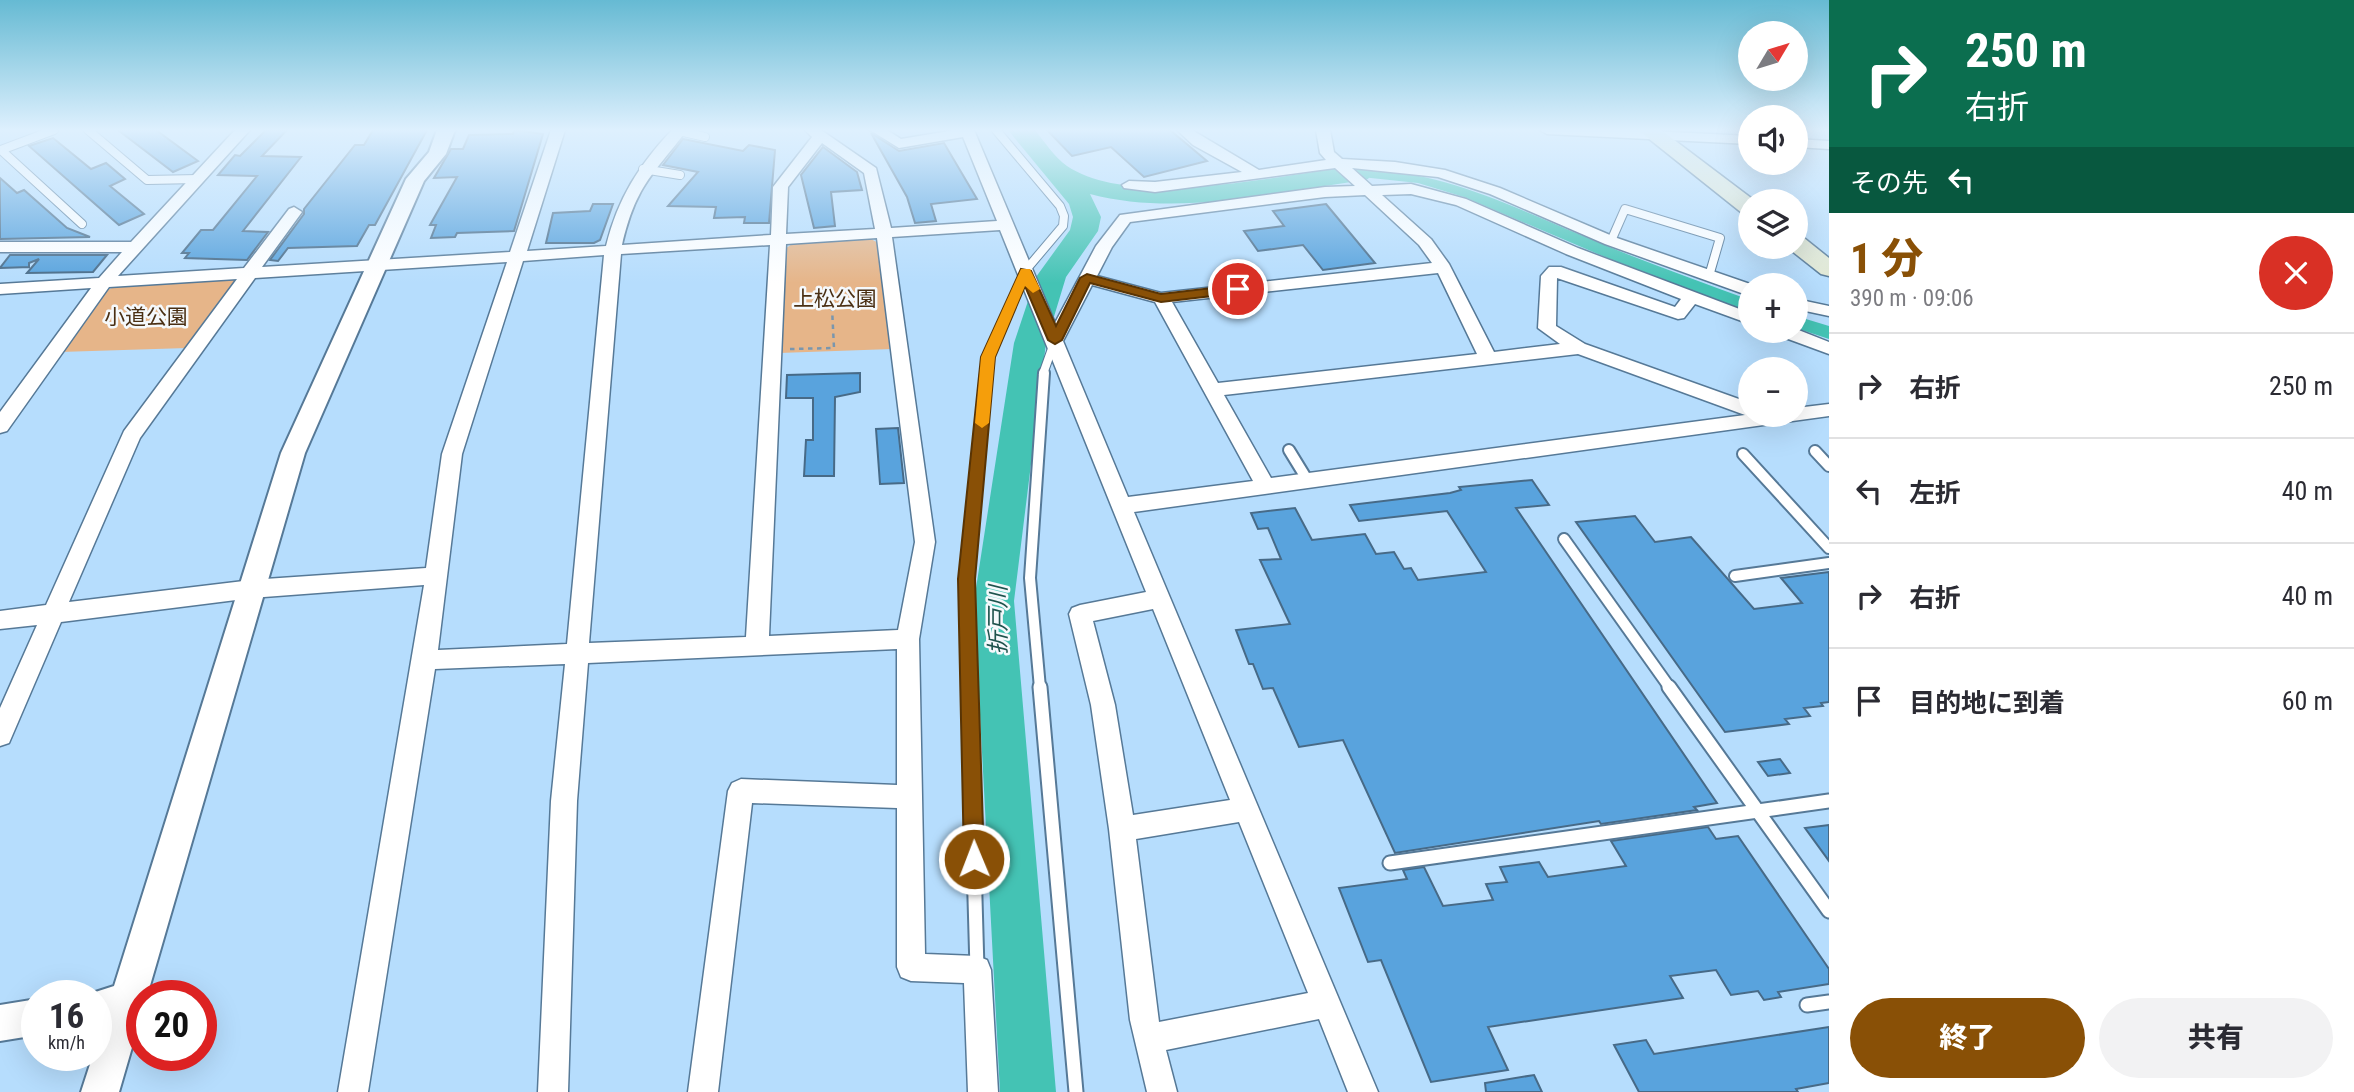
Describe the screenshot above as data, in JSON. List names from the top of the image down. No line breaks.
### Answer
{"water":["折戸川"],"parks":["上松公園","小道公園"],"north":"top right","page":{"turn":["250 m","右折"],"map_buttons":["+","−"],"then":"その先","heading":["1 分","390 m · 09:06"],"list":[{"name":"右折","value":"250 m"},{"name":"左折","value":"40 m"},{"name":"右折","value":"40 m"},{"name":"目的地に到着","value":"60 m"}],"speed":"16 km/h","limit":"20","buttons":["終了","共有"]}}
